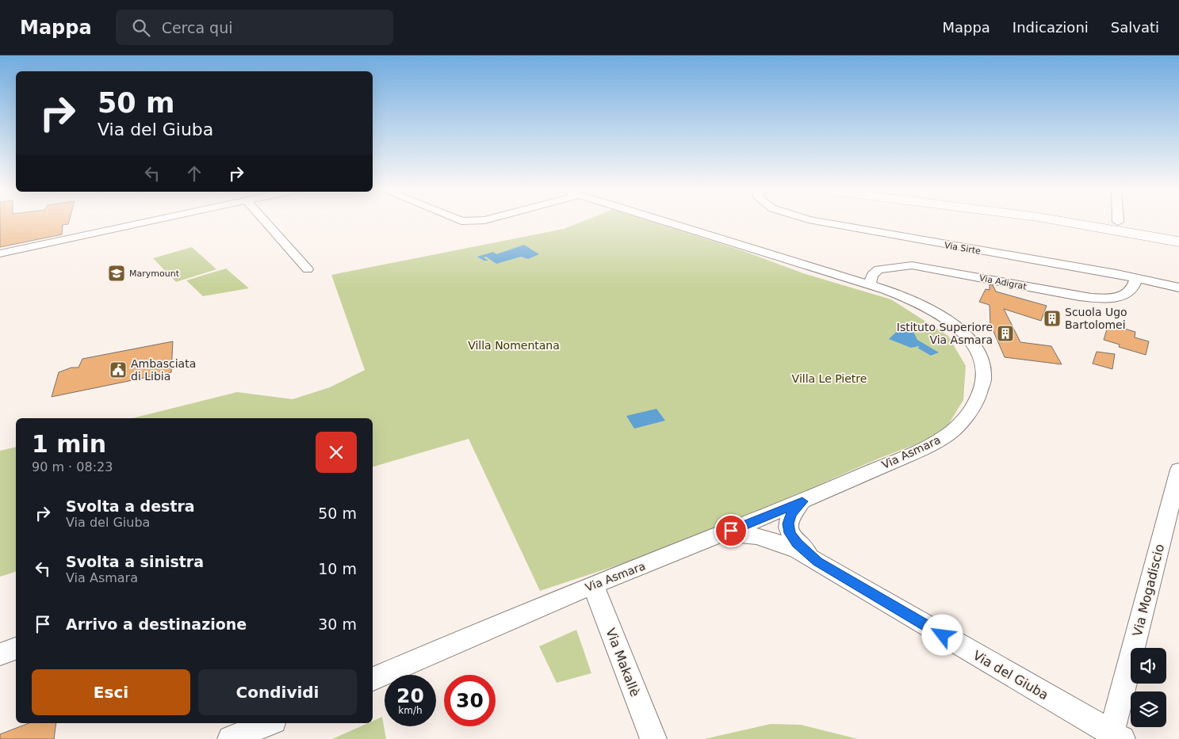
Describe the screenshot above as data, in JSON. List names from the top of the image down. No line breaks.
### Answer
{"streets":{"street":["Via Sirte","Via Adigrat","Via Asmara","Via Mogadiscio","Via Makallè","Via del Giuba"]},"crossings":[["Via Sirte","Via Adigrat"],["Via Adigrat","Via Asmara"],["Via Asmara","Via Makallè"],["Via Asmara","Via del Giuba"],["Via Mogadiscio","Via del Giuba"]],"parks":["Villa Nomentana","Villa Le Pietre"],"places":{"school or university":["Marymount"],"building":["Scuola Ugo Bartolomei","Istituto Superiore Via Asmara"],"public building":["Ambasciata di Libia"]},"page":{"header":"Mappa","search":"Cerca qui","nav":["Mappa","Indicazioni","Salvati"],"turn":["50 m","Via del Giuba"],"heading":["1 min","90 m · 08:23"],"list":[{"name":"Svolta a destra","note":"Via del Giuba","value":"50 m"},{"name":"Svolta a sinistra","note":"Via Asmara","value":"10 m"},{"name":"Arrivo a destinazione","value":"30 m"}],"buttons":["Esci","Condividi"],"speed":"20 km/h","limit":"30"}}
